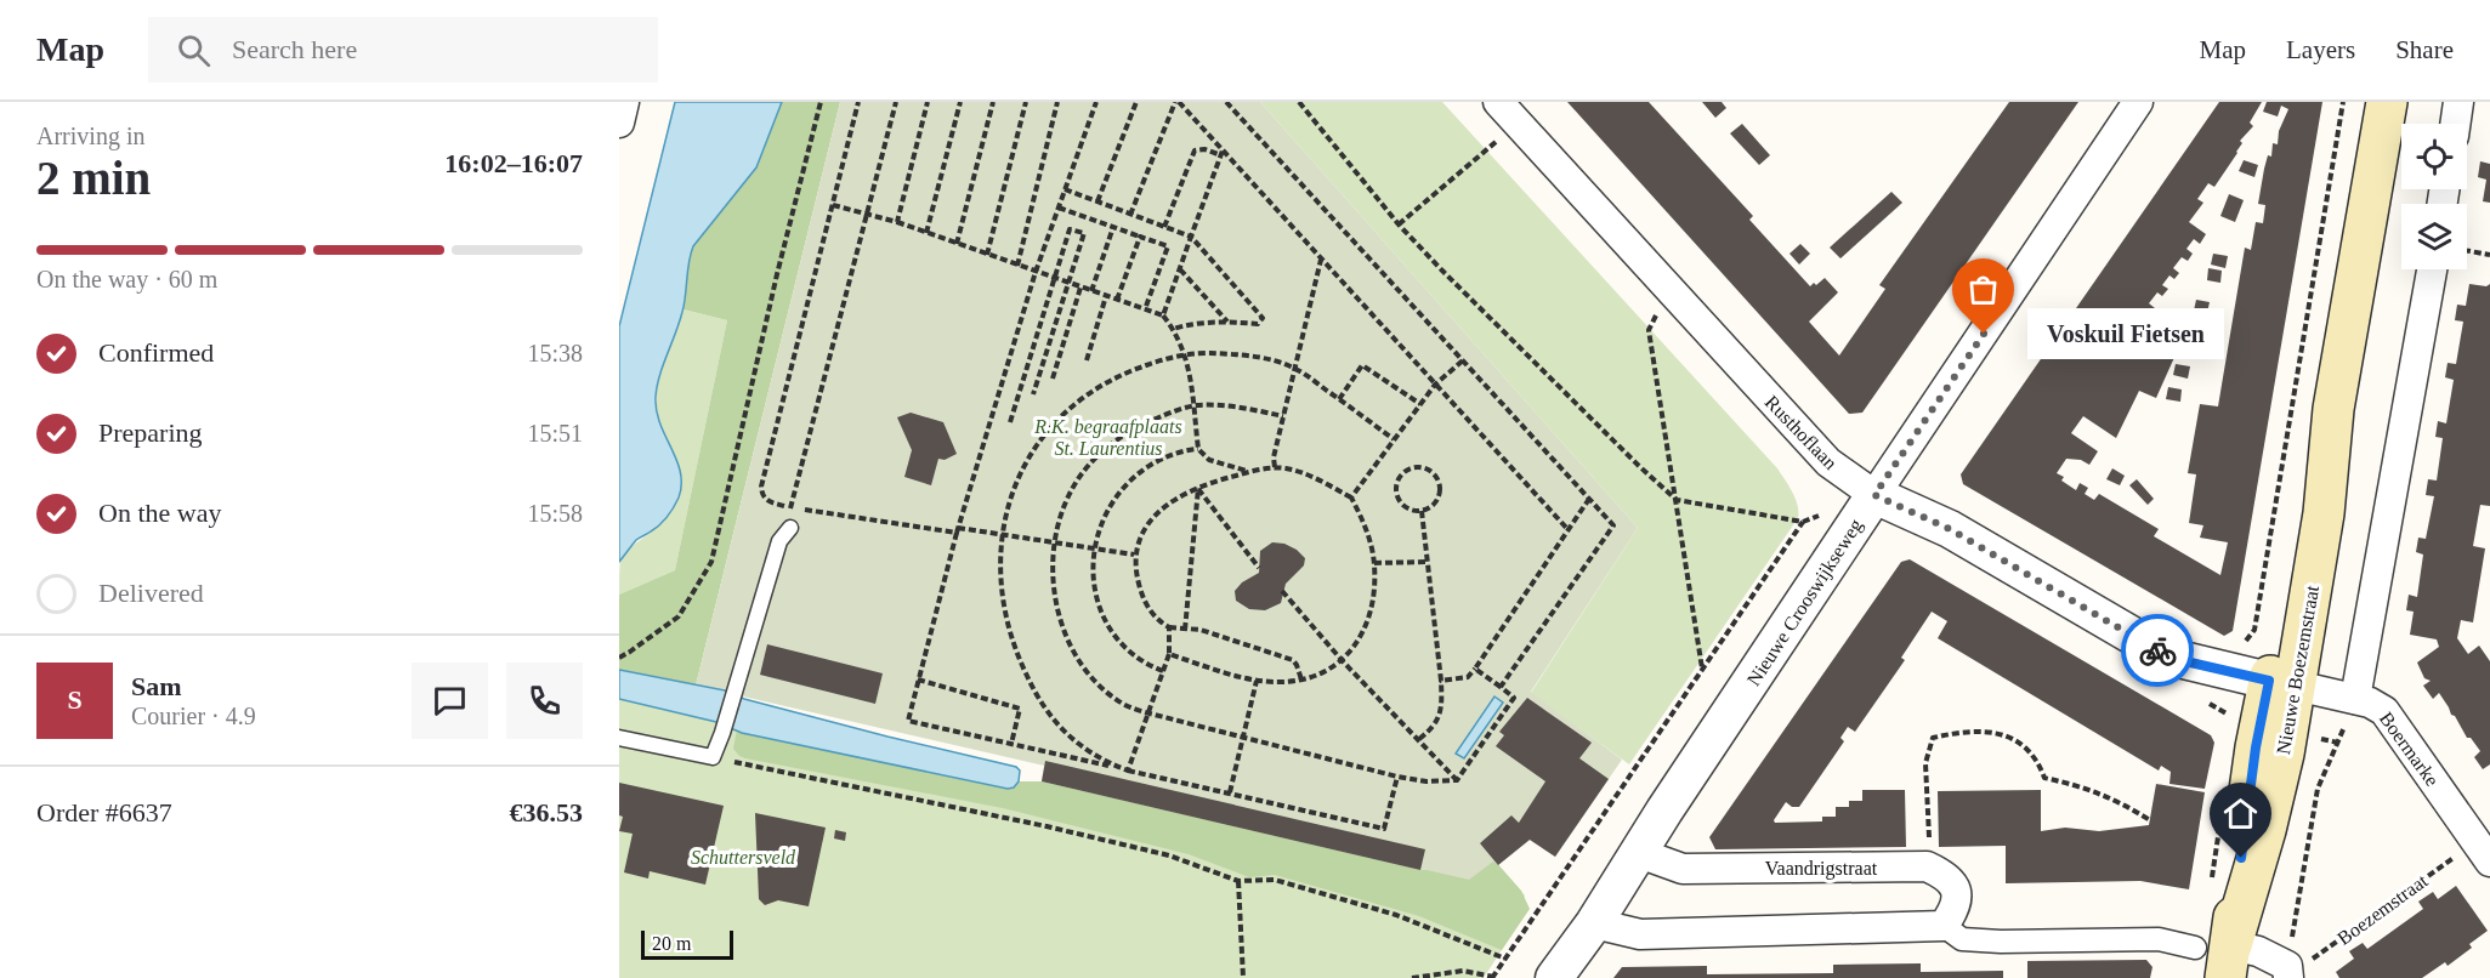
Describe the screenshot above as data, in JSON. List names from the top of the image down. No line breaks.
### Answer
{"streets":{"main road":["Nieuwe Boezemstraat"],"street":["Rusthoflaan","Nieuwe Crooswijkseweg","Boermarke","Vaandrigstraat"],"path":["Boezemstraat"]},"crossings":[["Rusthoflaan","Nieuwe Crooswijkseweg"],["Rusthoflaan","Nieuwe Boezemstraat"],["Rusthoflaan","Boermarke"],["Nieuwe Crooswijkseweg","Vaandrigstraat"],["Nieuwe Boezemstraat","Boermarke"],["Boermarke","Boezemstraat"]],"parks":["R.K. begraafplaats St. Laurentius","Schuttersveld"],"places":["Voskuil Fietsen"],"scale_bar":"20 m","page":{"header":"Map","search":"Search here","nav":["Map","Layers","Share"],"heading":["2 min","Arriving in","16:02–16:07"],"panel":["Sam","Courier · 4.9","Order #6637","€36.53"],"bar":"On the way · 60 m","bubble":"Voskuil Fietsen","list":[["Confirmed","15:38"],["Preparing","15:51"],["On the way","15:58"],"Delivered"],"round":"S","scale":"20 m"}}
